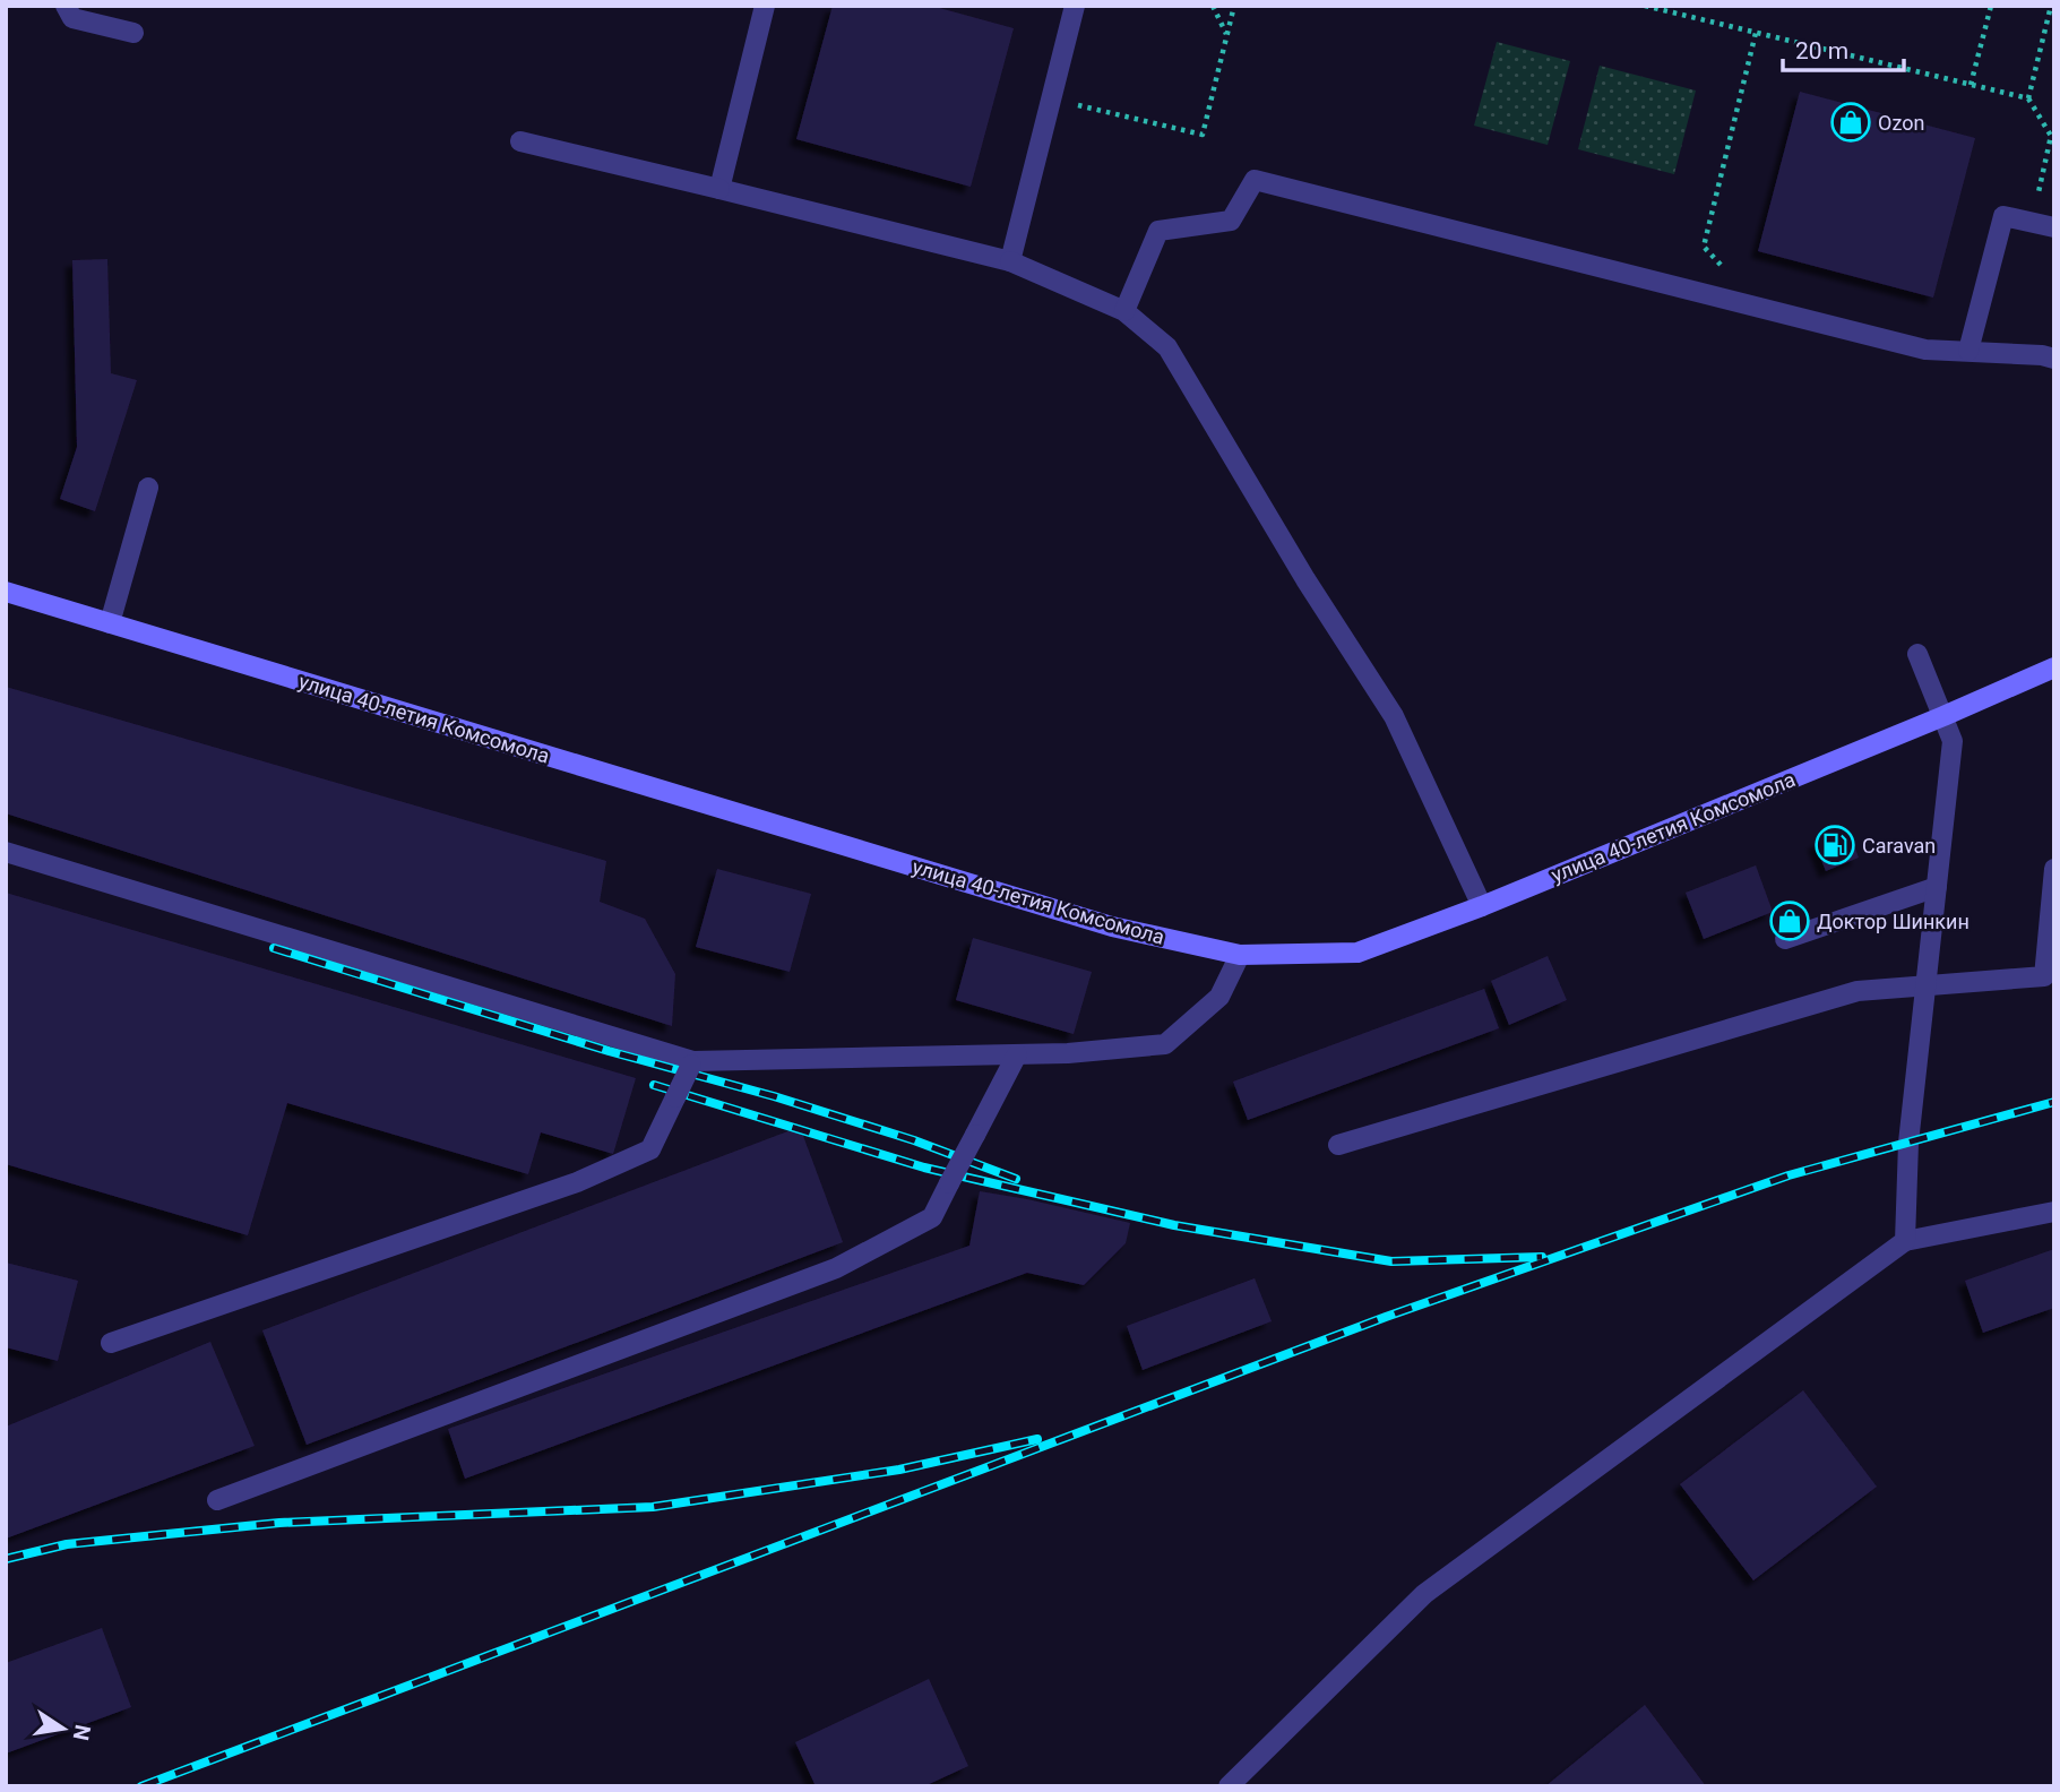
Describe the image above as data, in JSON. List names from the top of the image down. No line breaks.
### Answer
{"streets":{"main road":["улица 40-летия Комсомола"]},"places":{"shop":["Ozon","Доктор Шинкин"],"fuel station":["Caravan"]},"scale_bar":"20 m","north":"right"}
